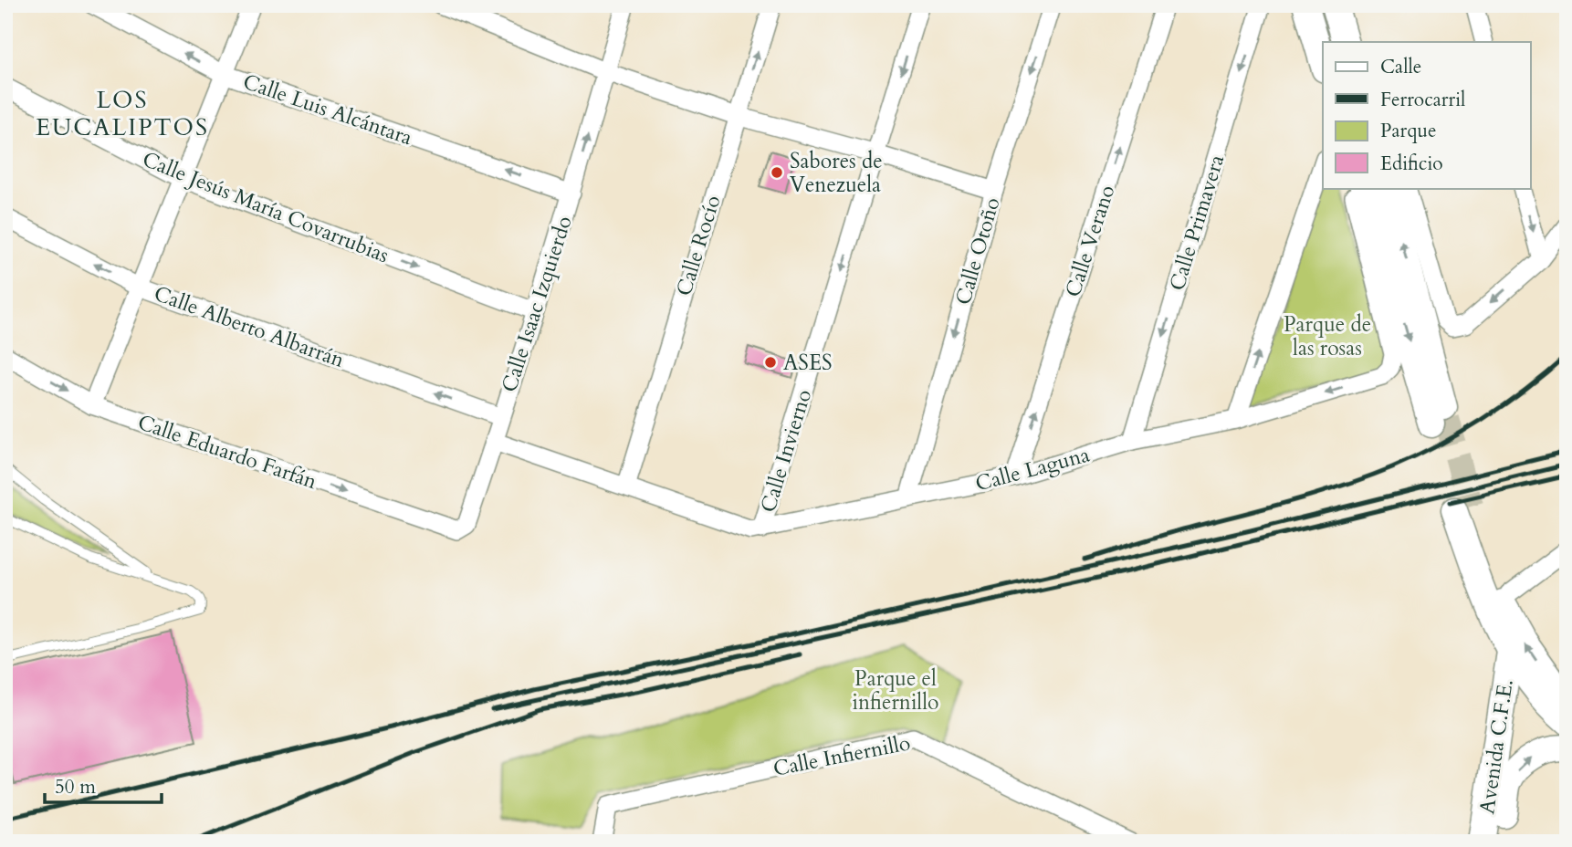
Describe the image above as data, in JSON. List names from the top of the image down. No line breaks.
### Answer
{"streets":{"main road":["Avenida C.F.E."],"street":["Calle Luis Alcántara","Calle Jesús María Covarrubias","Calle Primavera","Calle Verano","Calle Rocío","Calle Otoño","Calle Isaac Izquierdo","Calle Alberto Albarrán","Calle Invierno","Calle Eduardo Farfán","Calle Laguna","Calle Infiernillo"]},"crossings":[["Calle Luis Alcántara","Calle Isaac Izquierdo"],["Calle Jesús María Covarrubias","Calle Isaac Izquierdo"],["Calle Primavera","Calle Laguna"],["Calle Verano","Calle Laguna"],["Calle Rocío","Calle Laguna"],["Calle Otoño","Calle Laguna"],["Calle Isaac Izquierdo","Calle Alberto Albarrán"],["Calle Isaac Izquierdo","Calle Eduardo Farfán"],["Calle Isaac Izquierdo","Calle Laguna"],["Calle Invierno","Calle Laguna"]],"one_way":["Calle Jesús María Covarrubias","Calle Verano","Calle Otoño","Calle Alberto Albarrán","Calle Invierno","Calle Eduardo Farfán","Avenida C.F.E."],"districts":["LOS EUCALIPTOS"],"parks":["Parque de las rosas","Parque el infiernillo"],"places":["Sabores de Venezuela","ASES"],"legend":["Calle","Ferrocarril","Parque","Edificio"],"scale_bar":"50 m"}
